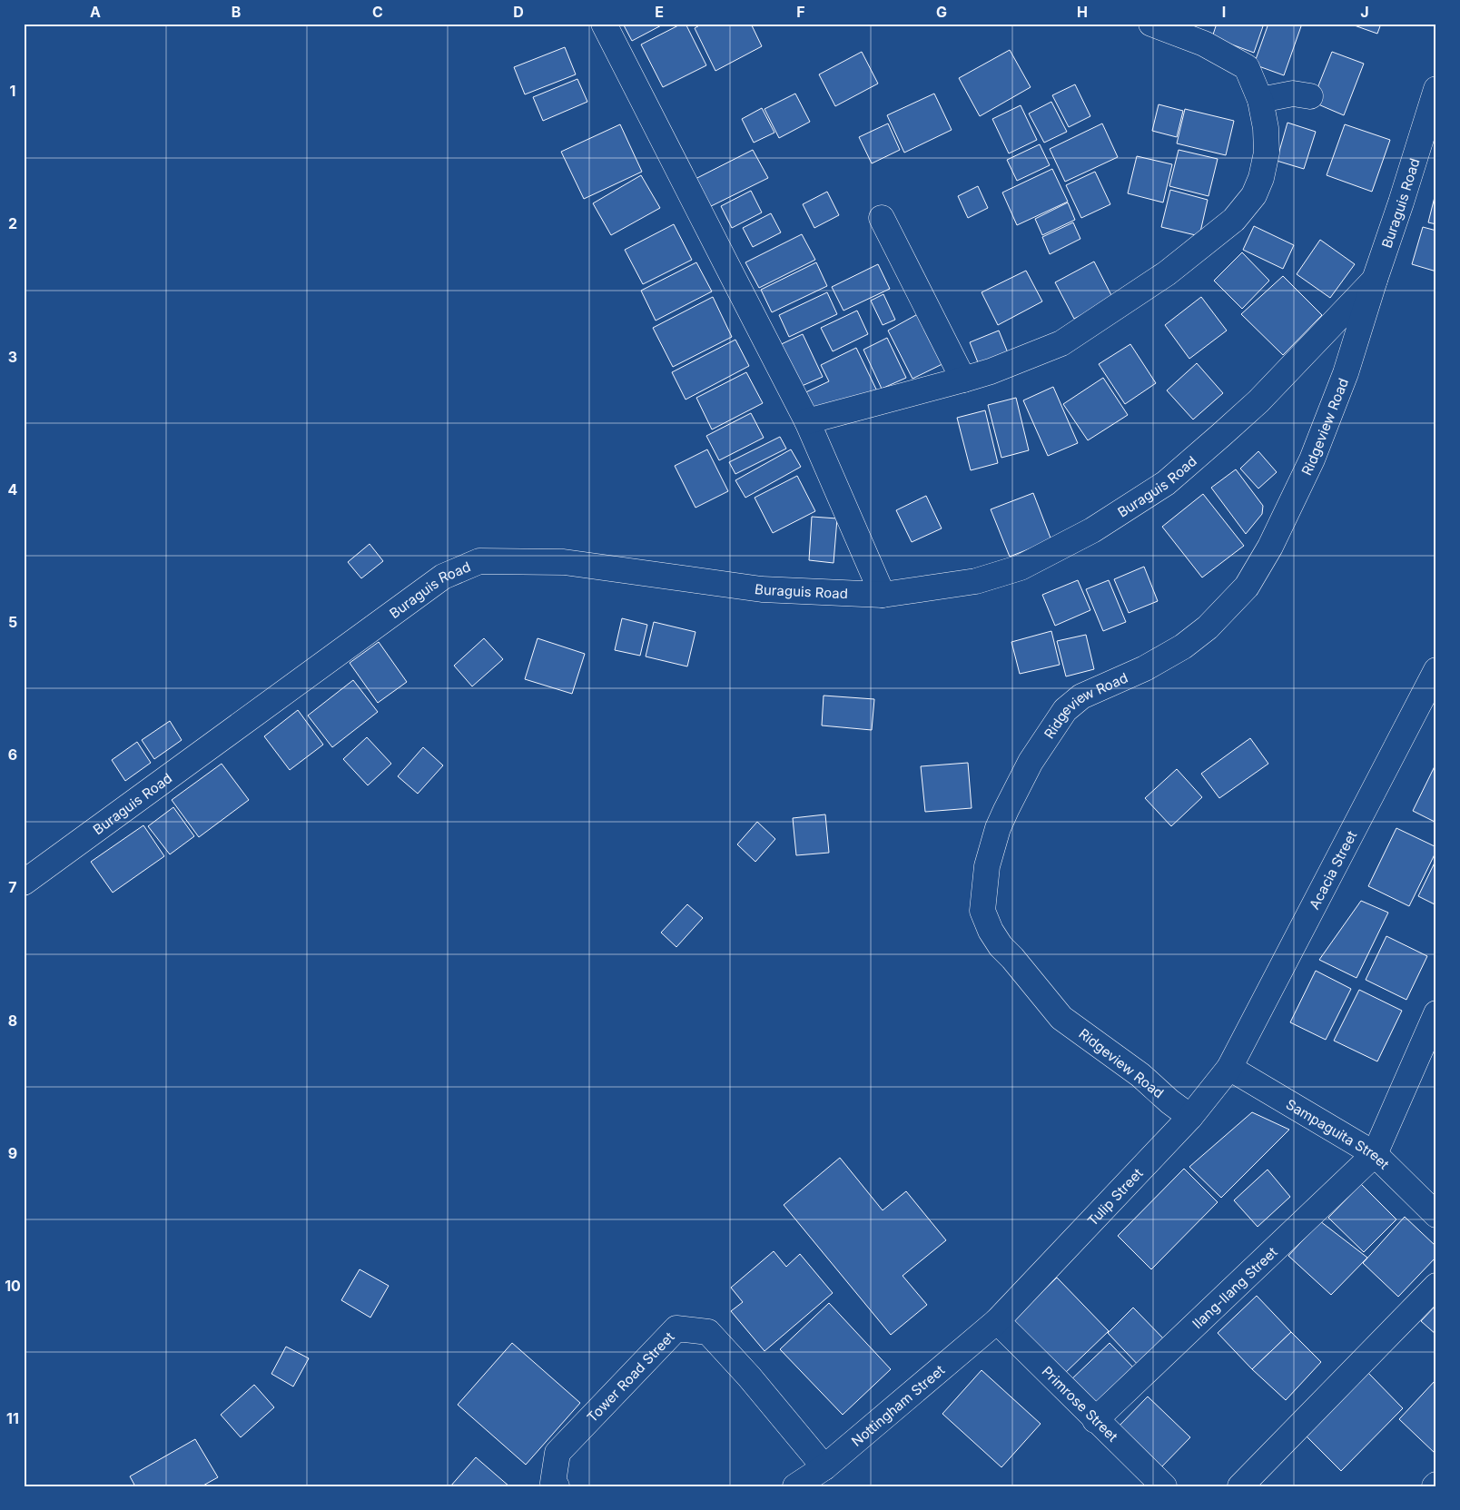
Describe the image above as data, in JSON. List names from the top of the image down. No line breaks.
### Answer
{"streets":{"street":["Buraguis Road","Ridgeview Road","Acacia Street","Sampaguita Street","Tulip Street","Ilang-Ilang Street","Tower Road Street","Primrose Street","Nottingham Street"]},"crossings":[["Buraguis Road","Ridgeview Road"],["Ridgeview Road","Tulip Street"],["Acacia Street","Sampaguita Street"],["Acacia Street","Tulip Street"],["Sampaguita Street","Tulip Street"],["Sampaguita Street","Ilang-Ilang Street"],["Tulip Street","Primrose Street"],["Tulip Street","Nottingham Street"],["Ilang-Ilang Street","Primrose Street"],["Tower Road Street","Nottingham Street"],["Primrose Street","Nottingham Street"]],"grid":{"columns":["A","B","C","D","E","F","G","H","I","J"],"rows":["1","2","3","4","5","6","7","8","9","10","11"]}}
